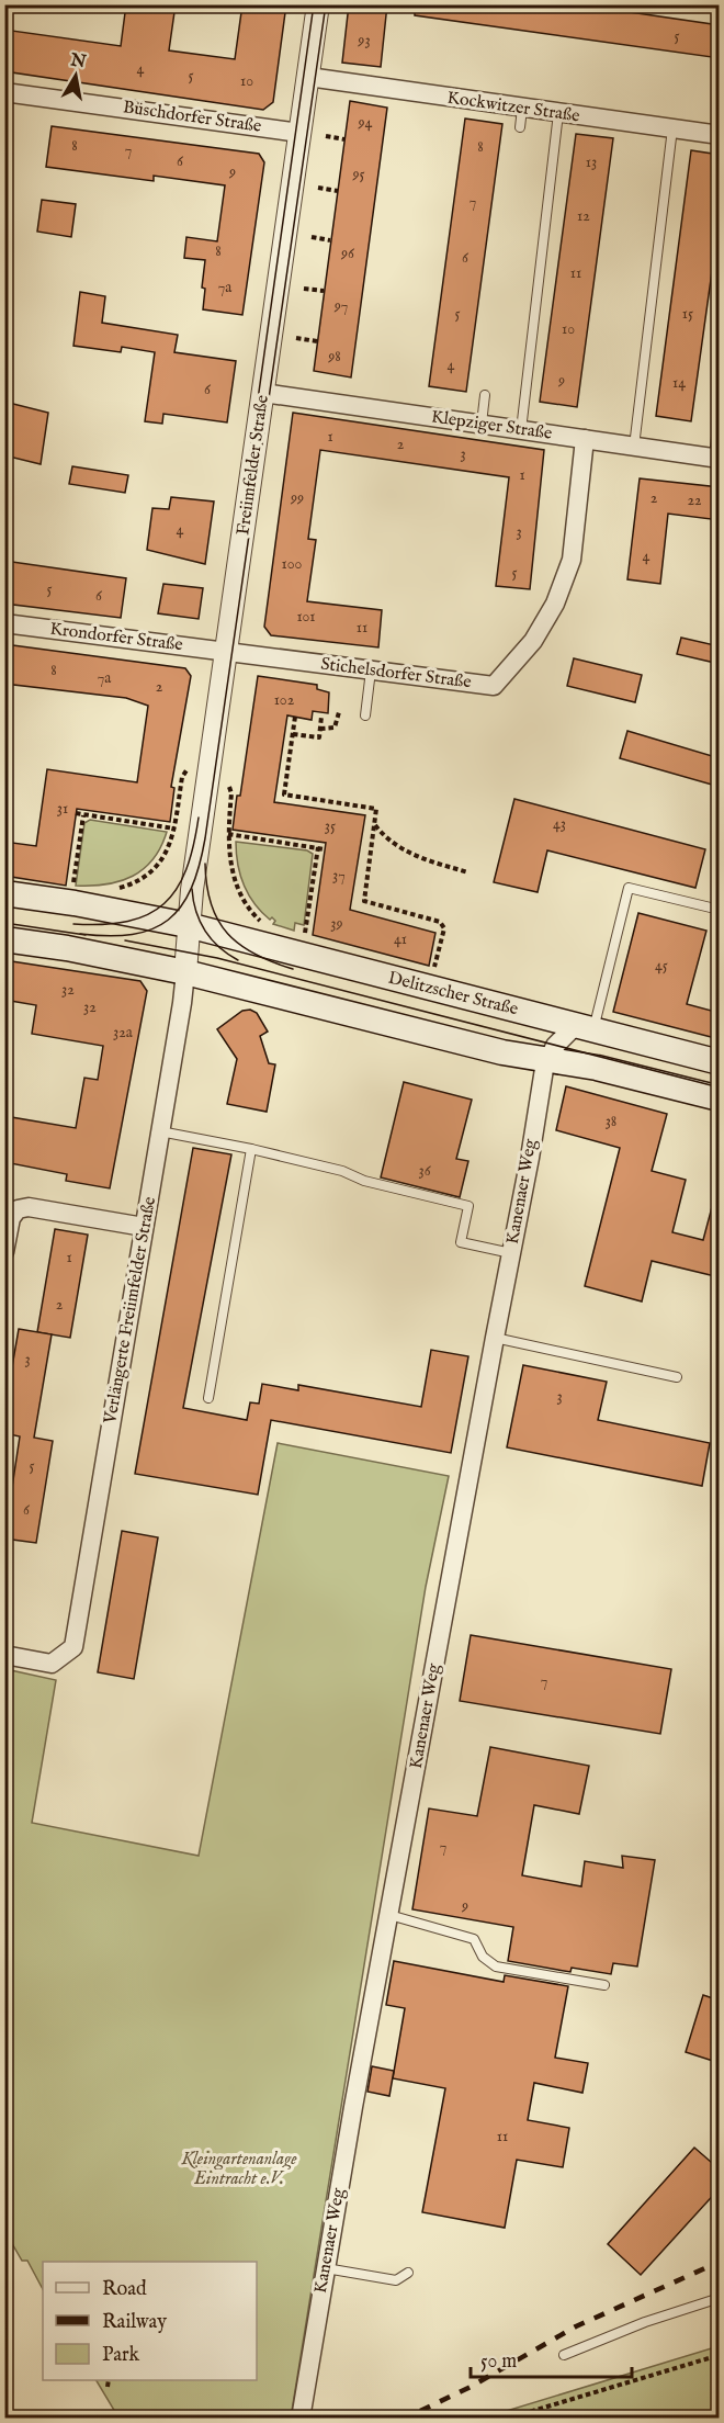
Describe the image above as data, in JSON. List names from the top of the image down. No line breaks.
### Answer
{"streets":{"main road":["Delitzscher Straße"],"street":["Kockwitzer Straße","Büschdorfer Straße","Klepziger Straße","Freiimfelder Straße","Krondorfer Straße","Stichelsdorfer Straße","Kanenaer Weg","Verlängerte Freiimfelder Straße"]},"crossings":[["Kockwitzer Straße","Freiimfelder Straße"],["Büschdorfer Straße","Freiimfelder Straße"],["Klepziger Straße","Freiimfelder Straße"],["Klepziger Straße","Stichelsdorfer Straße"],["Freiimfelder Straße","Krondorfer Straße"],["Freiimfelder Straße","Stichelsdorfer Straße"],["Freiimfelder Straße","Delitzscher Straße"],["Krondorfer Straße","Stichelsdorfer Straße"],["Delitzscher Straße","Kanenaer Weg"]],"parks":["Kleingartenanlage Eintracht e.V."],"house_numbers":["5","93","4","5","10","94","8","8","7","6","13","9","95","7","12","8","96","6","11","7a","97","5","15","10","98","4","9","14","6","1","2","3","1","99","2","22","4","3","4","100","5","5","6","101","11","8","7a","2","102","31","43","35","37","39","41","45","32","32","32a","38","36","1","2","3","3","5","6","7","7","9","11"],"legend":["Road","Railway","Park"],"scale_bar":"50 m","north":"top"}
